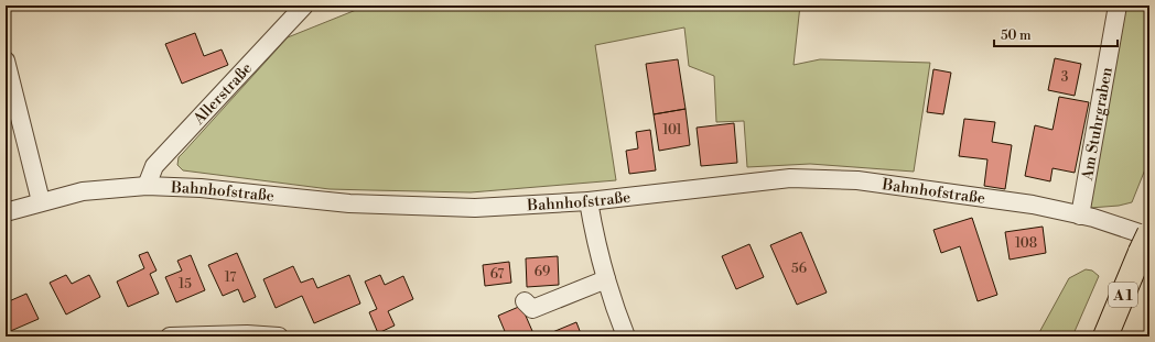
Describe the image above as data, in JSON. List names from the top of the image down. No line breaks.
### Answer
{"streets":{"highway":["A 1"],"street":["Allerstraße","Am Stuhrgraben","Bahnhofstraße"]},"crossings":[["Allerstraße","Bahnhofstraße"],["Am Stuhrgraben","Bahnhofstraße"],["Bahnhofstraße","A 1"]],"house_numbers":["3","101","108","56","69","67","17","15"],"scale_bar":"50 m"}
